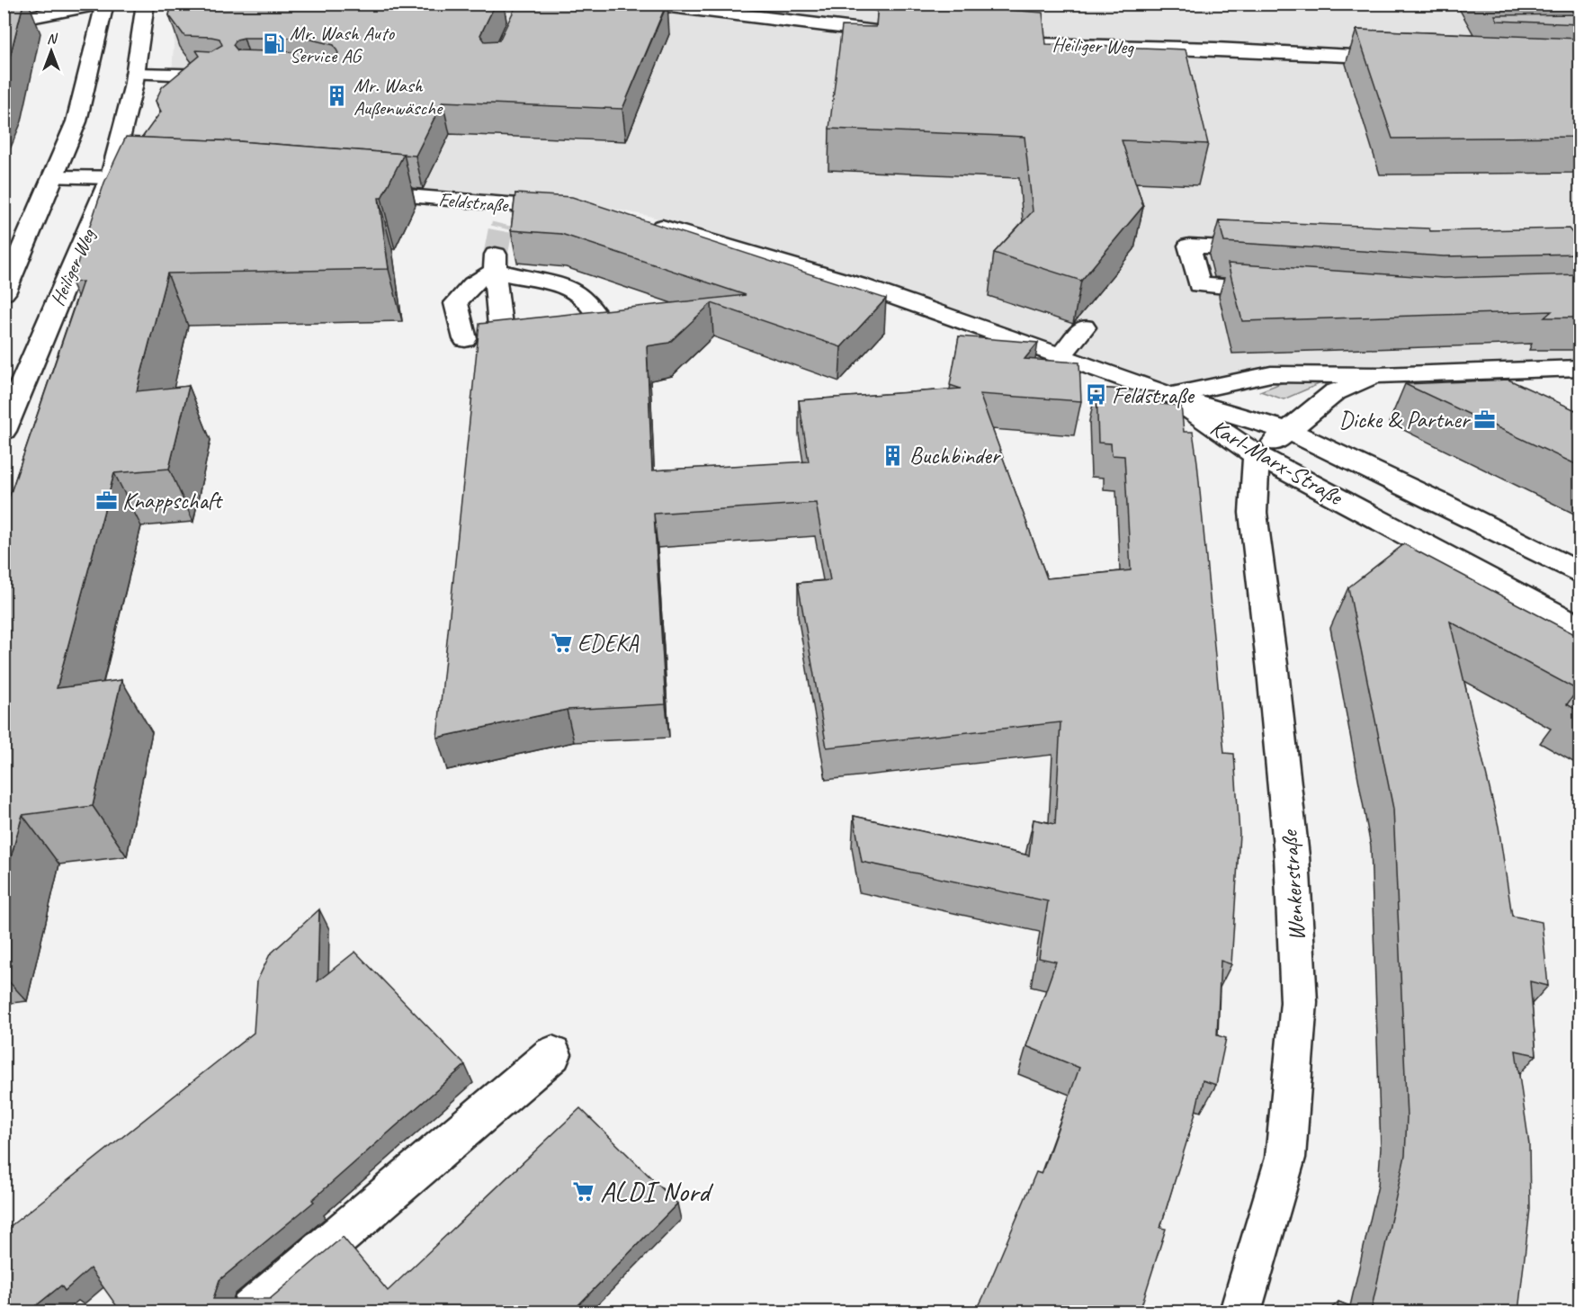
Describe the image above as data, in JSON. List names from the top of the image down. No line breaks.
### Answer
{"streets":{"street":["Heiliger Weg","Feldstraße","Karl-Marx-Straße","Wenkerstraße"]},"crossings":[["Karl-Marx-Straße","Wenkerstraße"]],"places":{"fuel station":["Mr. Wash Auto Service AG"],"building":["Mr. Wash Außenwäsche","Buchbinder"],"bus stop":["Feldstraße"],"office":["Dicke & Partner","Knappschaft"],"supermarket":["EDEKA","ALDI Nord"]},"north":"top"}
